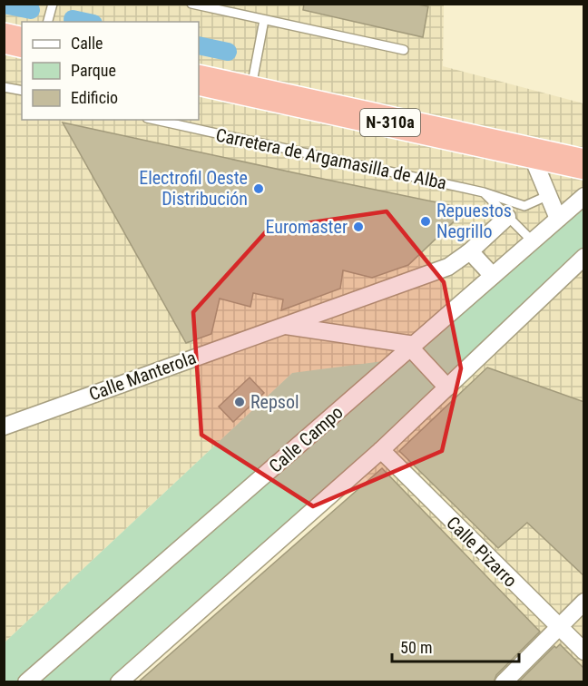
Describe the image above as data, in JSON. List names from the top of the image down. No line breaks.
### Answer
{"streets":{"highway":["N-310a"],"street":["Calle Manterola","Calle Campo","Calle Pizarro"],"lane":["Carretera de Argamasilla de Alba"]},"crossings":[["Calle Manterola","Calle Campo"]],"places":["Electrofil Oeste Distribución","Repuestos Negrillo","Euromaster","Repsol"],"legend":["Calle","Parque","Edificio"],"scale_bar":"50 m"}
